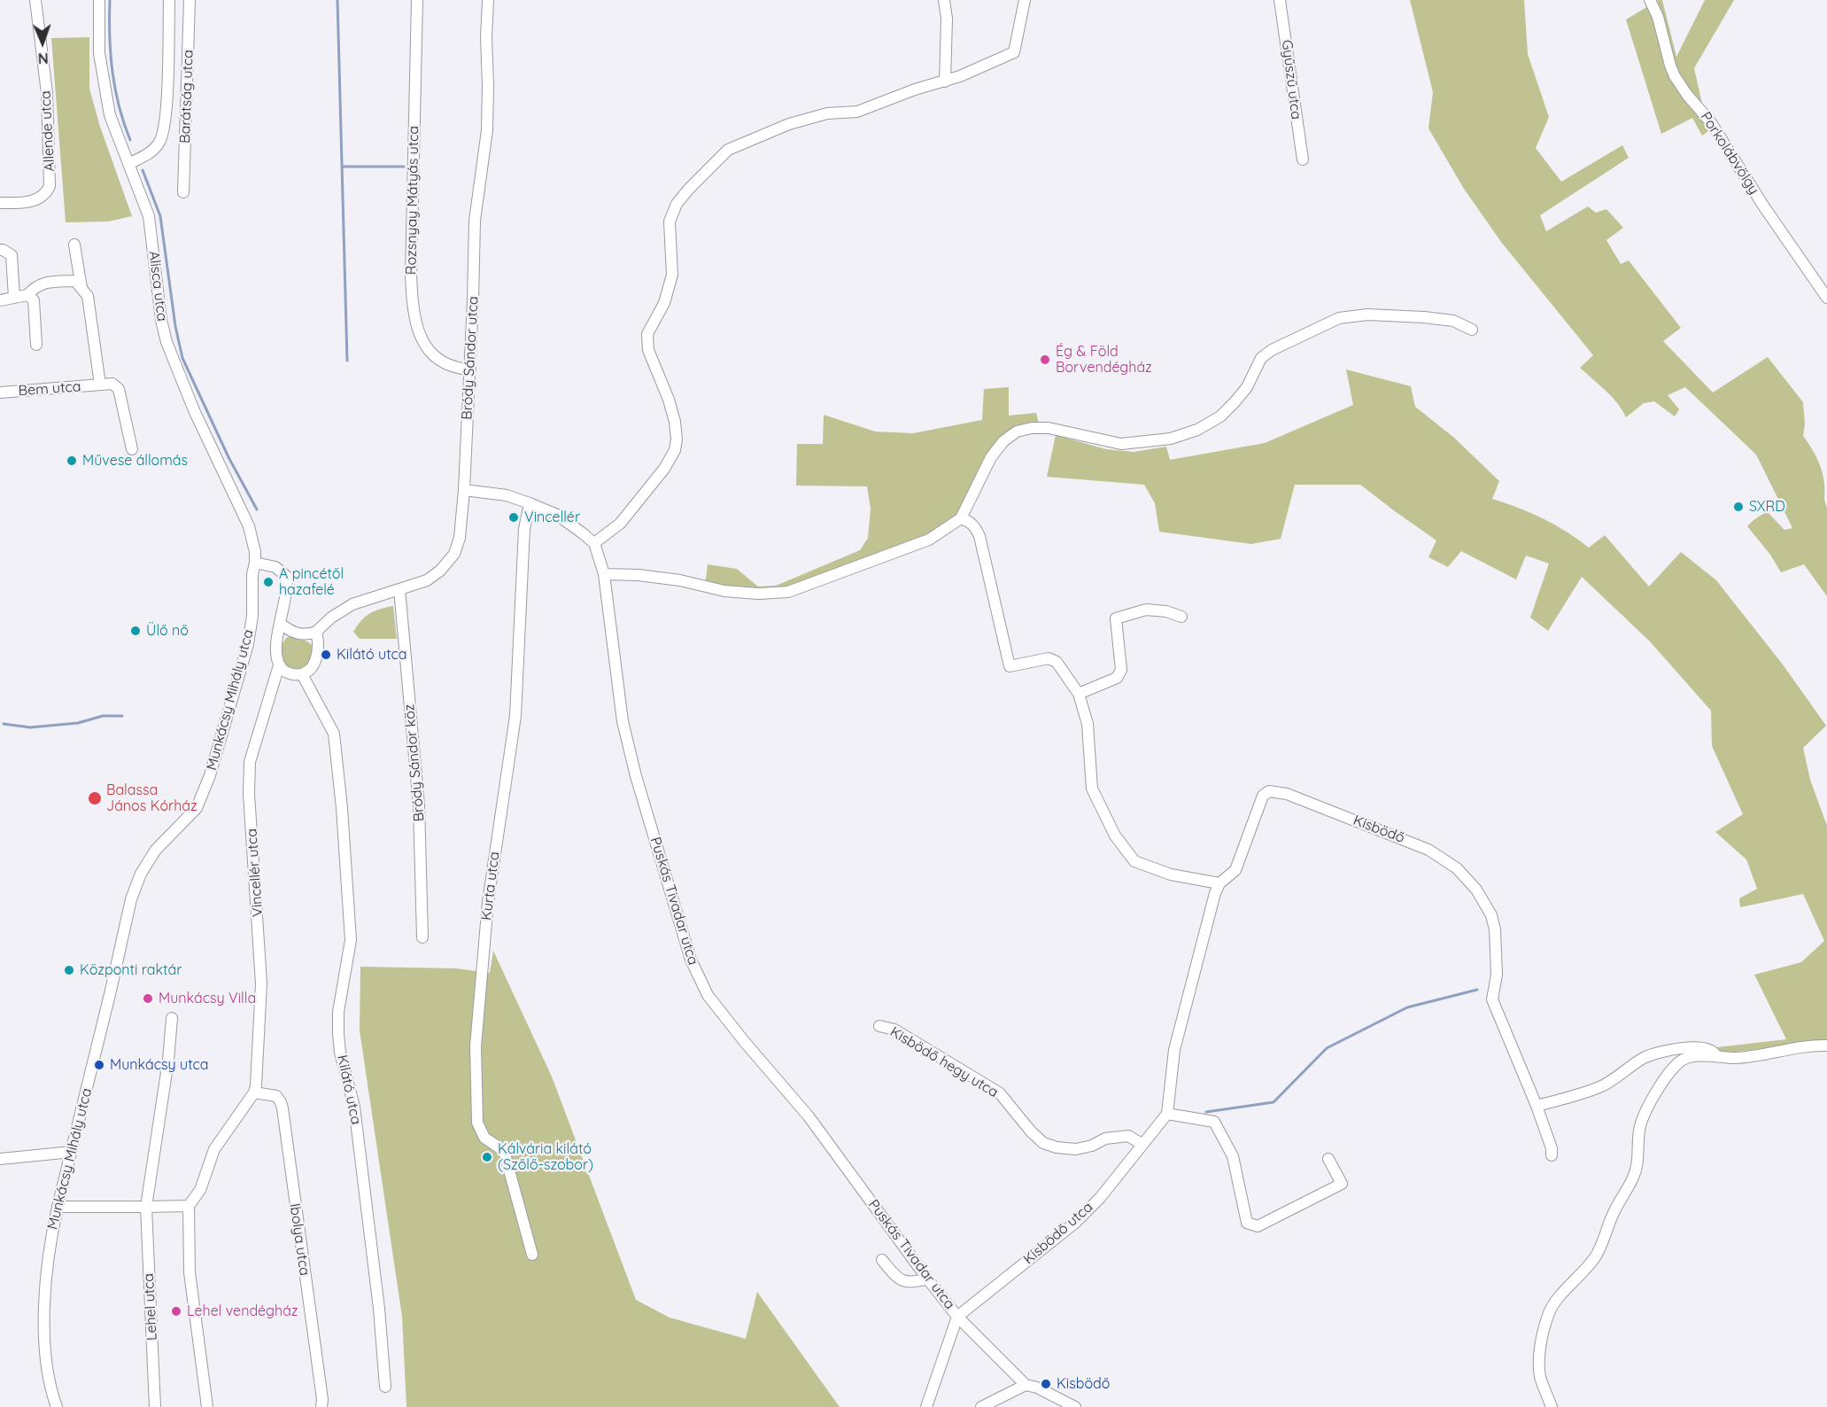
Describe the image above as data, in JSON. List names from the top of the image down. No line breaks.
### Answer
{"streets":{"street":["Gyűszű utca","Barátság utca","Allende utca","Porkolábvölgy","Rozsnyay Mátyás utca","Alisca utca","Bródy Sándor utca","Bem utca","Munkácsy Mihály utca","Bródy Sándor köz","Kisbödő","Vincellér utca","Kurta utca","Puskás Tivadar utca","Kisbödő hegy utca","Kilátó utca","Kisbödő utca","Ibolya utca","Lehel utca"]},"crossings":[["Barátság utca","Alisca utca"],["Rozsnyay Mátyás utca","Bródy Sándor utca"],["Alisca utca","Munkácsy Mihály utca"],["Alisca utca","Vincellér utca"],["Bródy Sándor utca","Bródy Sándor köz"],["Munkácsy Mihály utca","Vincellér utca"],["Kisbödő","Kisbödő utca"],["Vincellér utca","Ibolya utca"],["Puskás Tivadar utca","Kisbödő utca"],["Kisbödő hegy utca","Kisbödő utca"]],"places":["Ég & Föld Borvendégház","Művese állomás","SXRD","Vincellér","A pincétől hazafelé","Ülő nő","Kilátó utca","Balassa János Kórház","Központi raktár","Munkácsy Villa","Munkácsy utca","Kálvária kilátó (Szőlő-szobor)","Lehel vendégház","Kisbödő"],"north":"bottom"}
